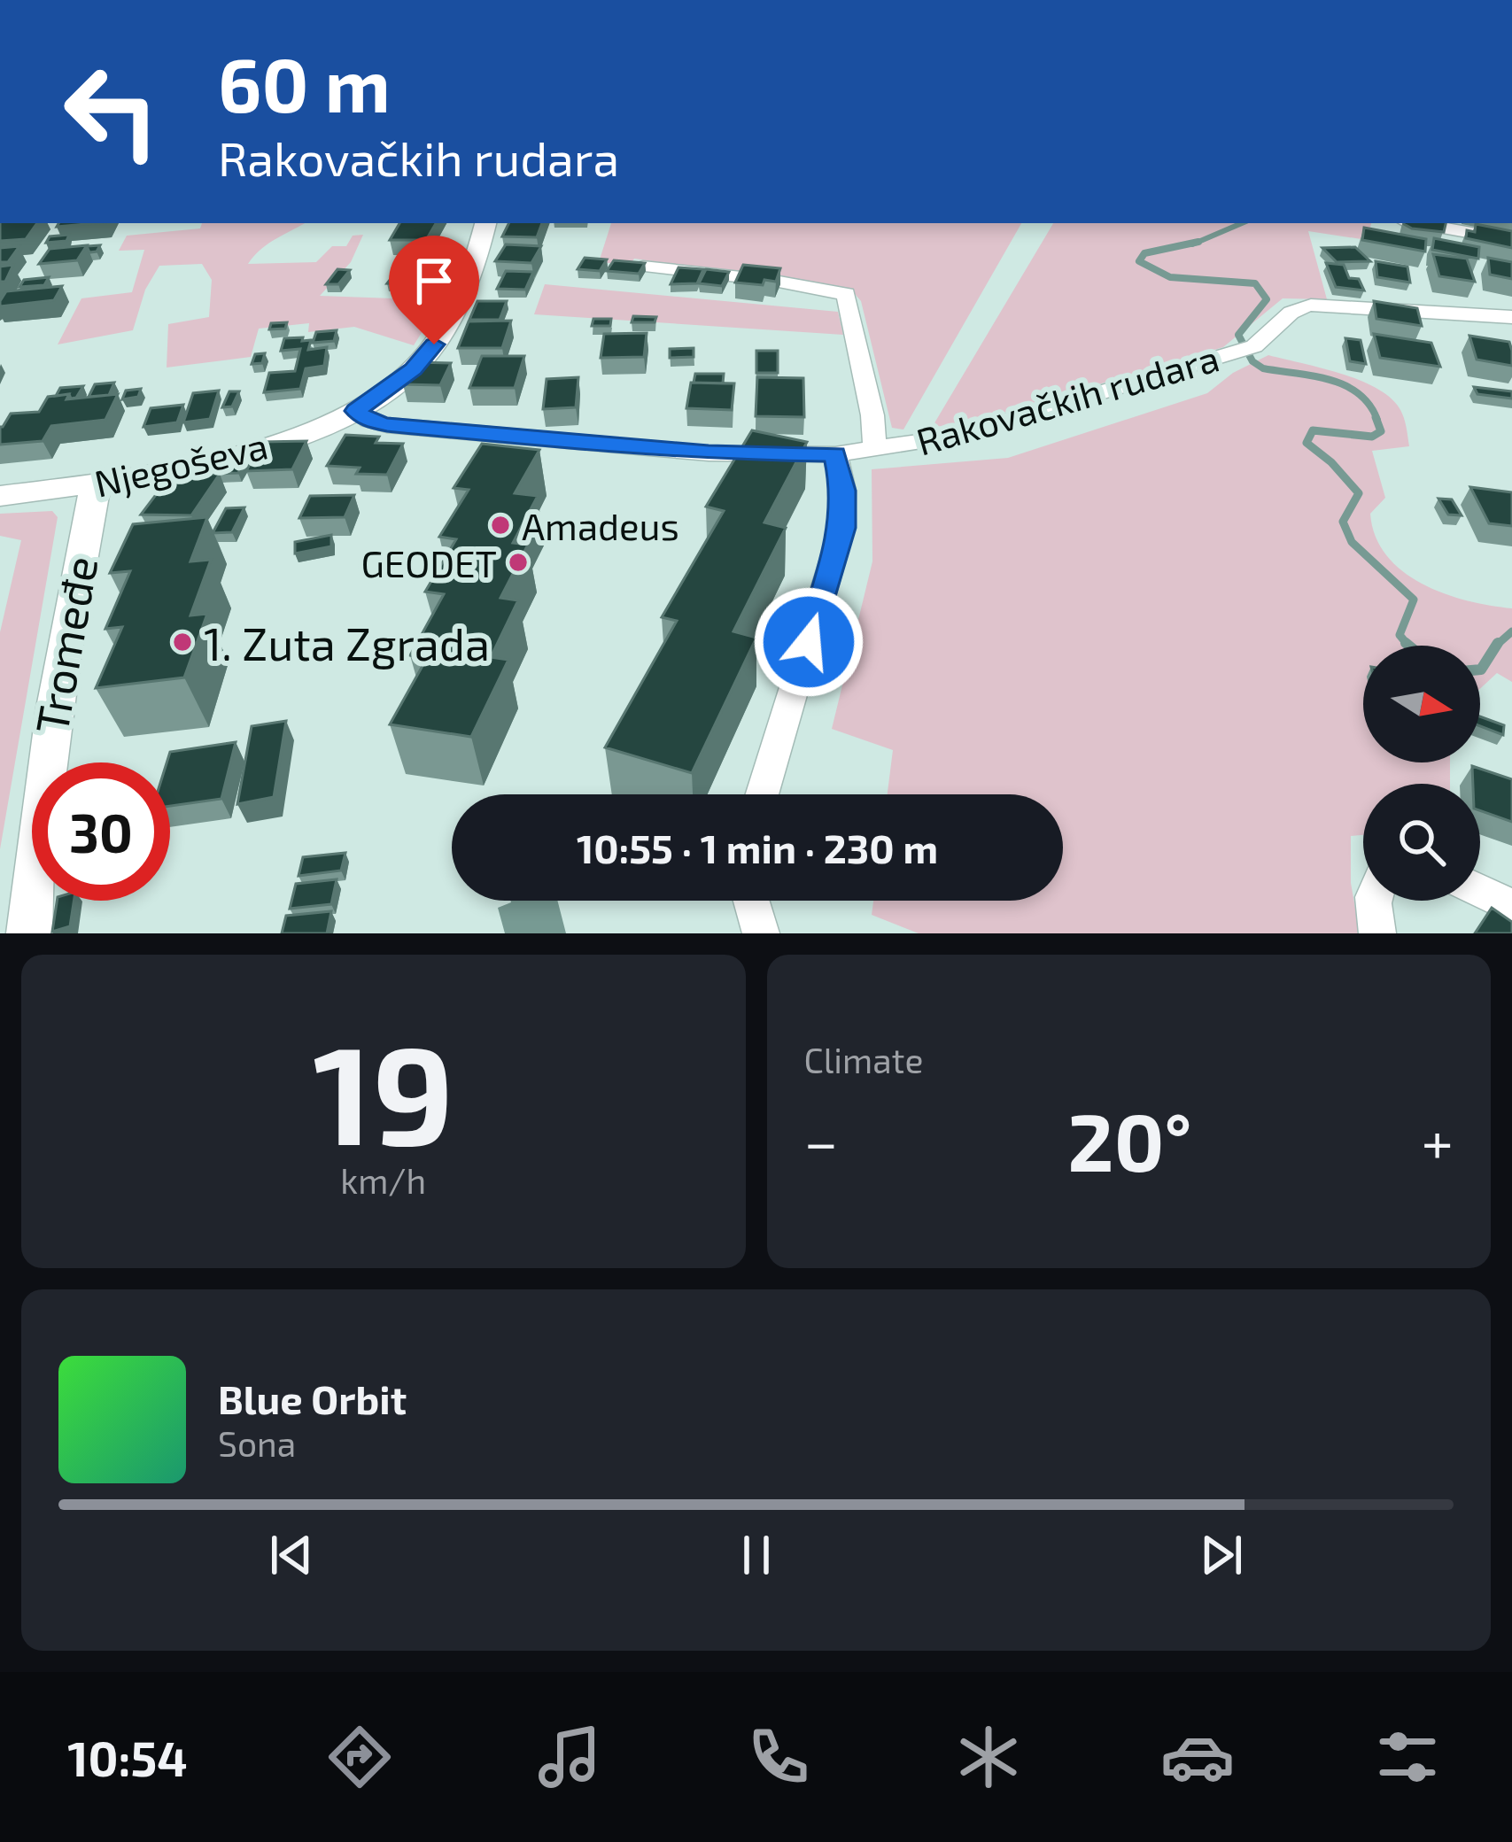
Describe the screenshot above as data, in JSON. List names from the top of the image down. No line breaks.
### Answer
{"streets":{"street":["Rakovačkih rudara","Njegoševa","Tromeđe"]},"crossings":[["Rakovačkih rudara","Njegoševa"],["Njegoševa","Tromeđe"]],"places":["Amadeus","GEODET","1. Zuta Zgrada"],"north":"right","page":{"turn":["60 m","Rakovačkih rudara"],"limit":"30","trip":"10:55 · 1 min · 230 m","tile":[["19","km/h"],"Climate"],"heat":["−","20°","+"],"song":["Blue Orbit","Sona"],"tabs":"10:54"}}
